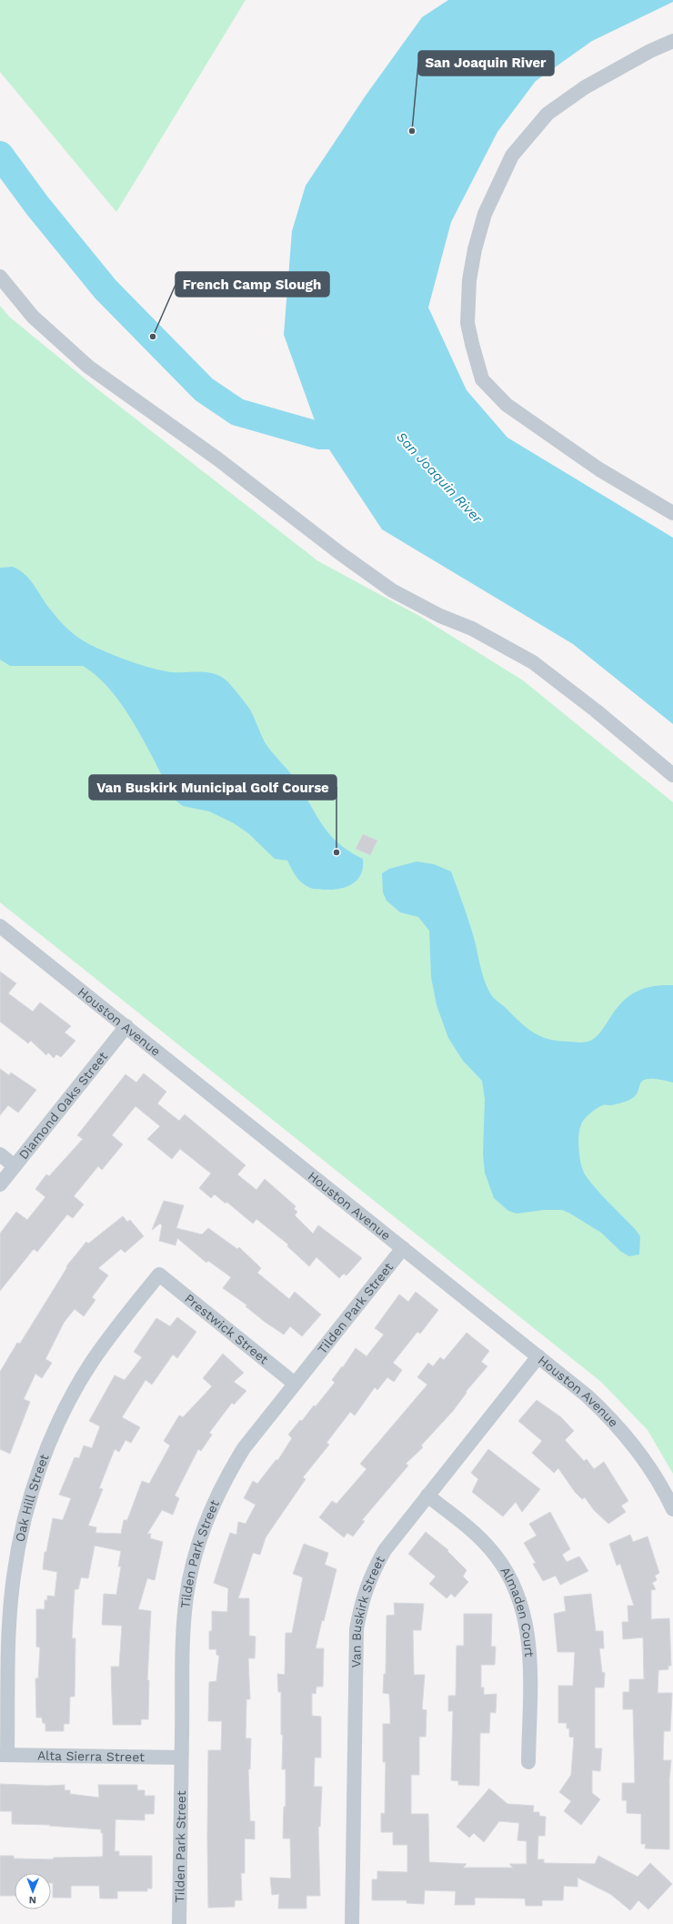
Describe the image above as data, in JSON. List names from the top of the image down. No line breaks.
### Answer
{"streets":{"street":["Houston Avenue","Diamond Oaks Street","Tilden Park Street","Prestwick Street","Oak Hill Street","Van Buskirk Street","Almaden Court","Alta Sierra Street"]},"crossings":[["Houston Avenue","Diamond Oaks Street"],["Houston Avenue","Tilden Park Street"],["Houston Avenue","Van Buskirk Street"],["Tilden Park Street","Prestwick Street"],["Tilden Park Street","Alta Sierra Street"],["Prestwick Street","Oak Hill Street"],["Oak Hill Street","Alta Sierra Street"],["Van Buskirk Street","Almaden Court"]],"water":["San Joaquin River"],"places":["San Joaquin River","French Camp Slough","Van Buskirk Municipal Golf Course"],"north":"bottom"}
